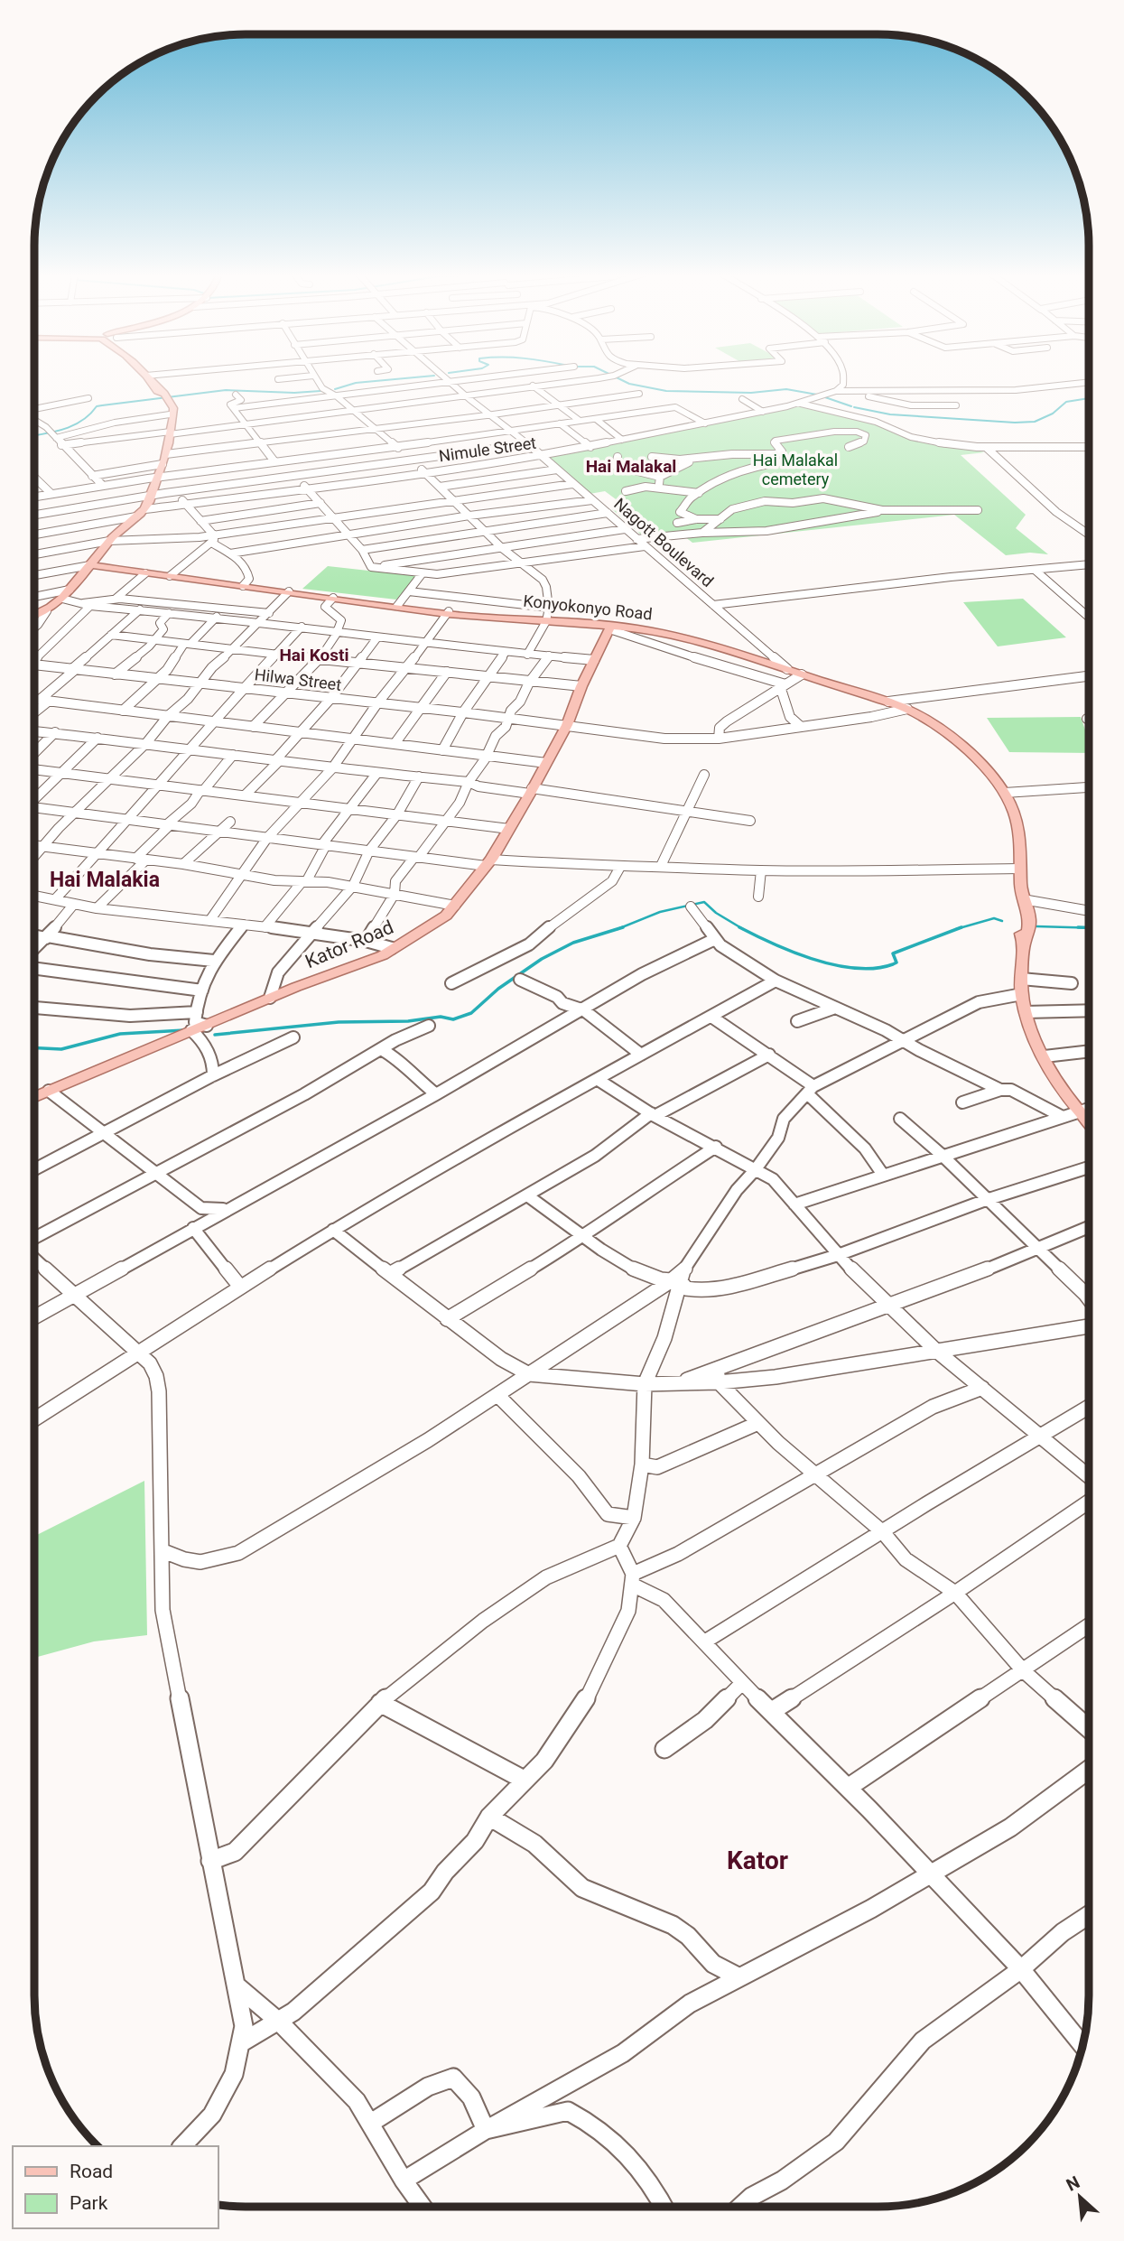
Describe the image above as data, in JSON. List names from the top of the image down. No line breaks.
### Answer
{"streets":{"main road":["Konyokonyo Road","Kator Road"],"street":["Nimule Street","Nagott Boulevard","Hilwa Street"]},"crossings":[["Nimule Street","Nagott Boulevard"],["Nagott Boulevard","Konyokonyo Road"],["Konyokonyo Road","Hilwa Street"],["Konyokonyo Road","Kator Road"],["Hilwa Street","Kator Road"]],"districts":["Hai Malakal","Hai Kosti","Hai Malakia","Kator"],"parks":["Hai Malakal cemetery"],"legend":["Road","Park"],"north":"top left"}
